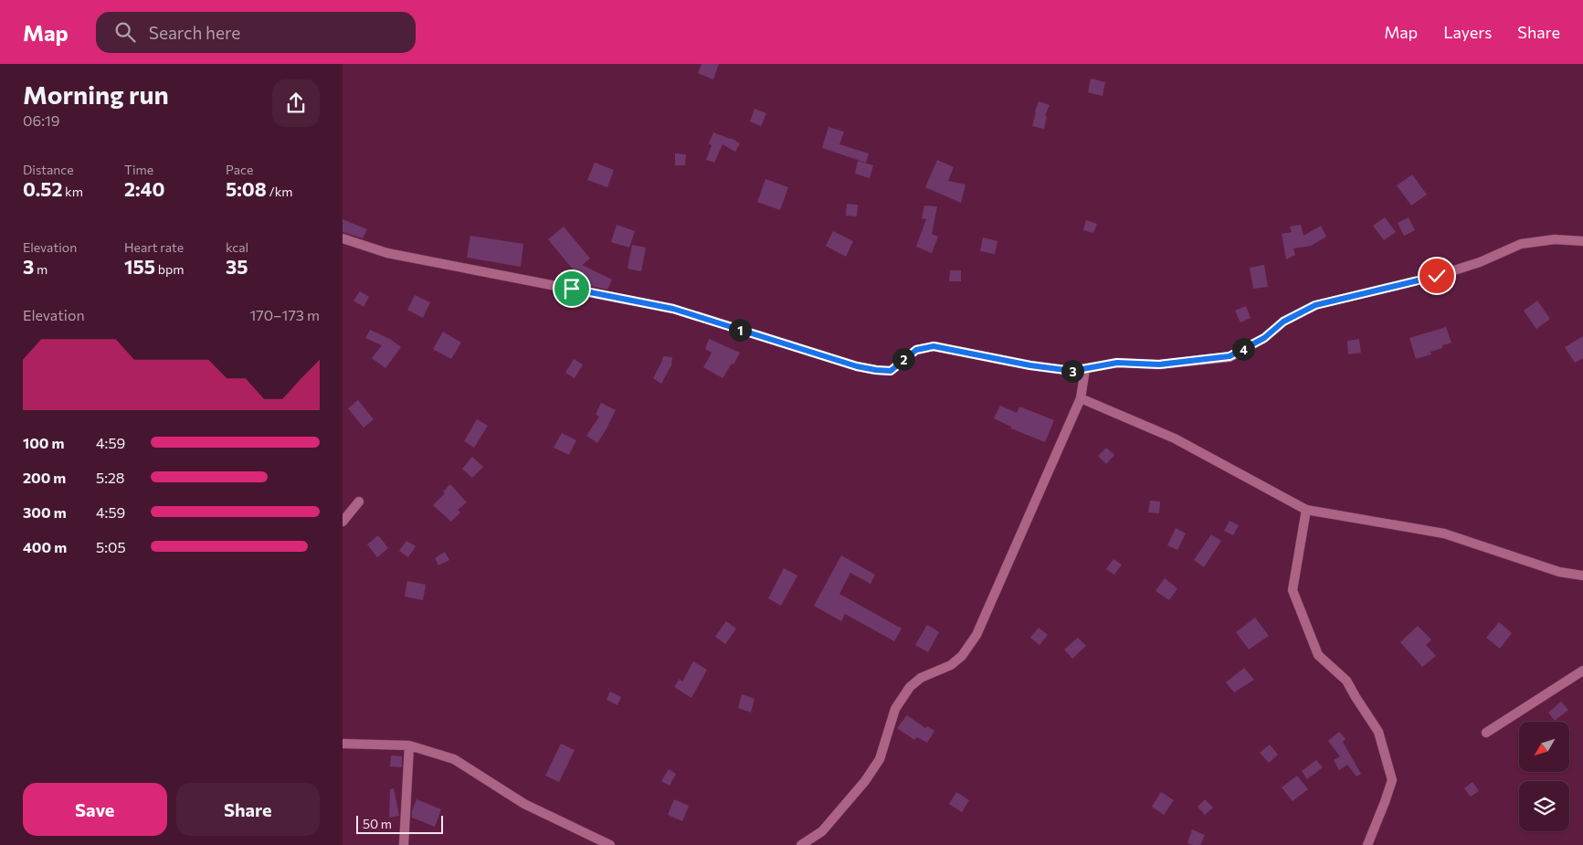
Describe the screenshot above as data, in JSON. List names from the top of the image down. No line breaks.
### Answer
{"scale_bar":"50 m","north":"bottom left","page":{"header":"Map","search":"Search here","nav":["Map","Layers","Share"],"heading":["Morning run","06:19"],"stats":[["Distance","0.52 km"],["Time","2:40"],["Pace","5:08 /km"],["Elevation","3 m"],["Heart rate","155 bpm"],["kcal","35"]],"chart":["Elevation","170–173 m"],"pins":["1","4","2","3"],"list":[{"name":"100 m","note":"4:59"},{"name":"200 m","note":"5:28"},{"name":"300 m","note":"4:59"},{"name":"400 m","note":"5:05"}],"buttons":["Save","Share"],"scale":"50 m"}}
